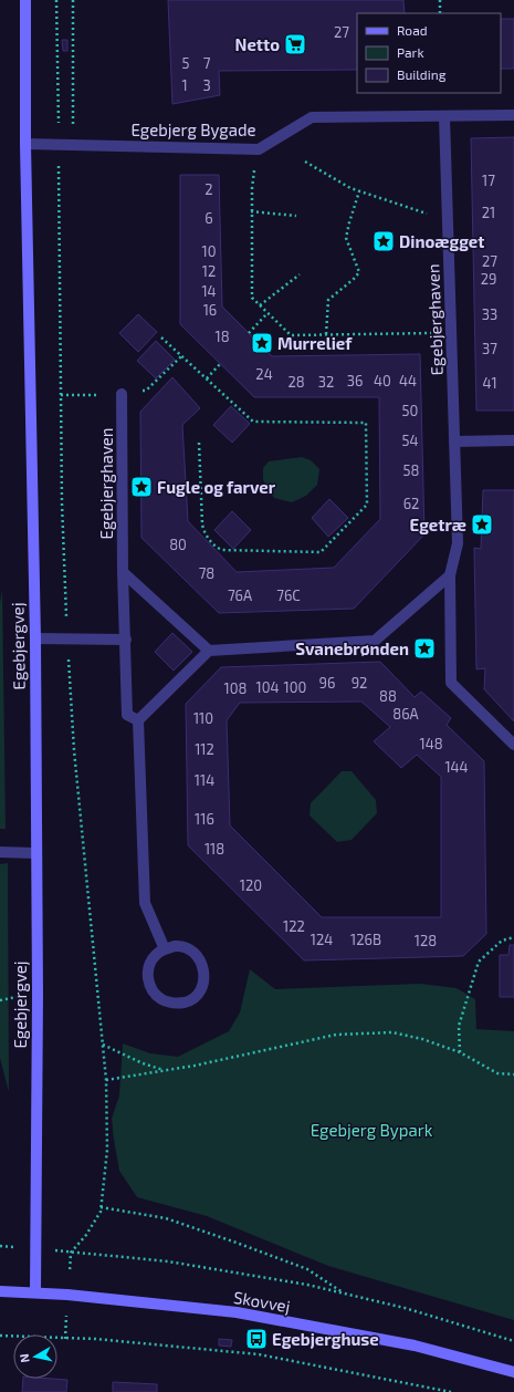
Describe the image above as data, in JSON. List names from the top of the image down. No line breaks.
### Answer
{"streets":{"street":["Egebjerg Bygade","Egebjerghaven","Egebjergvej","Skovvej"]},"crossings":[["Egebjerg Bygade","Egebjerghaven"],["Egebjerg Bygade","Egebjergvej"],["Egebjergvej","Skovvej"]],"parks":["Egebjerg Bypark"],"places":{"supermarket":["Netto"],"place":["Dinoægget","Murrelief","Fugle og farver","Egetræ","Svanebrønden"],"bus stop":["Egebjerghuse"]},"house_numbers":["27","5","7","1","3","17","2","21","6","10","27","12","29","14","16","33","18","37","24","36","40","44","28","32","41","50","54","58","62","80","78","76A","76C","96","92","104","100","108","88","86A","110","148","112","144","114","116","118","120","122","124","126B","128"],"legend":["Road","Park","Building"],"north":"left"}
